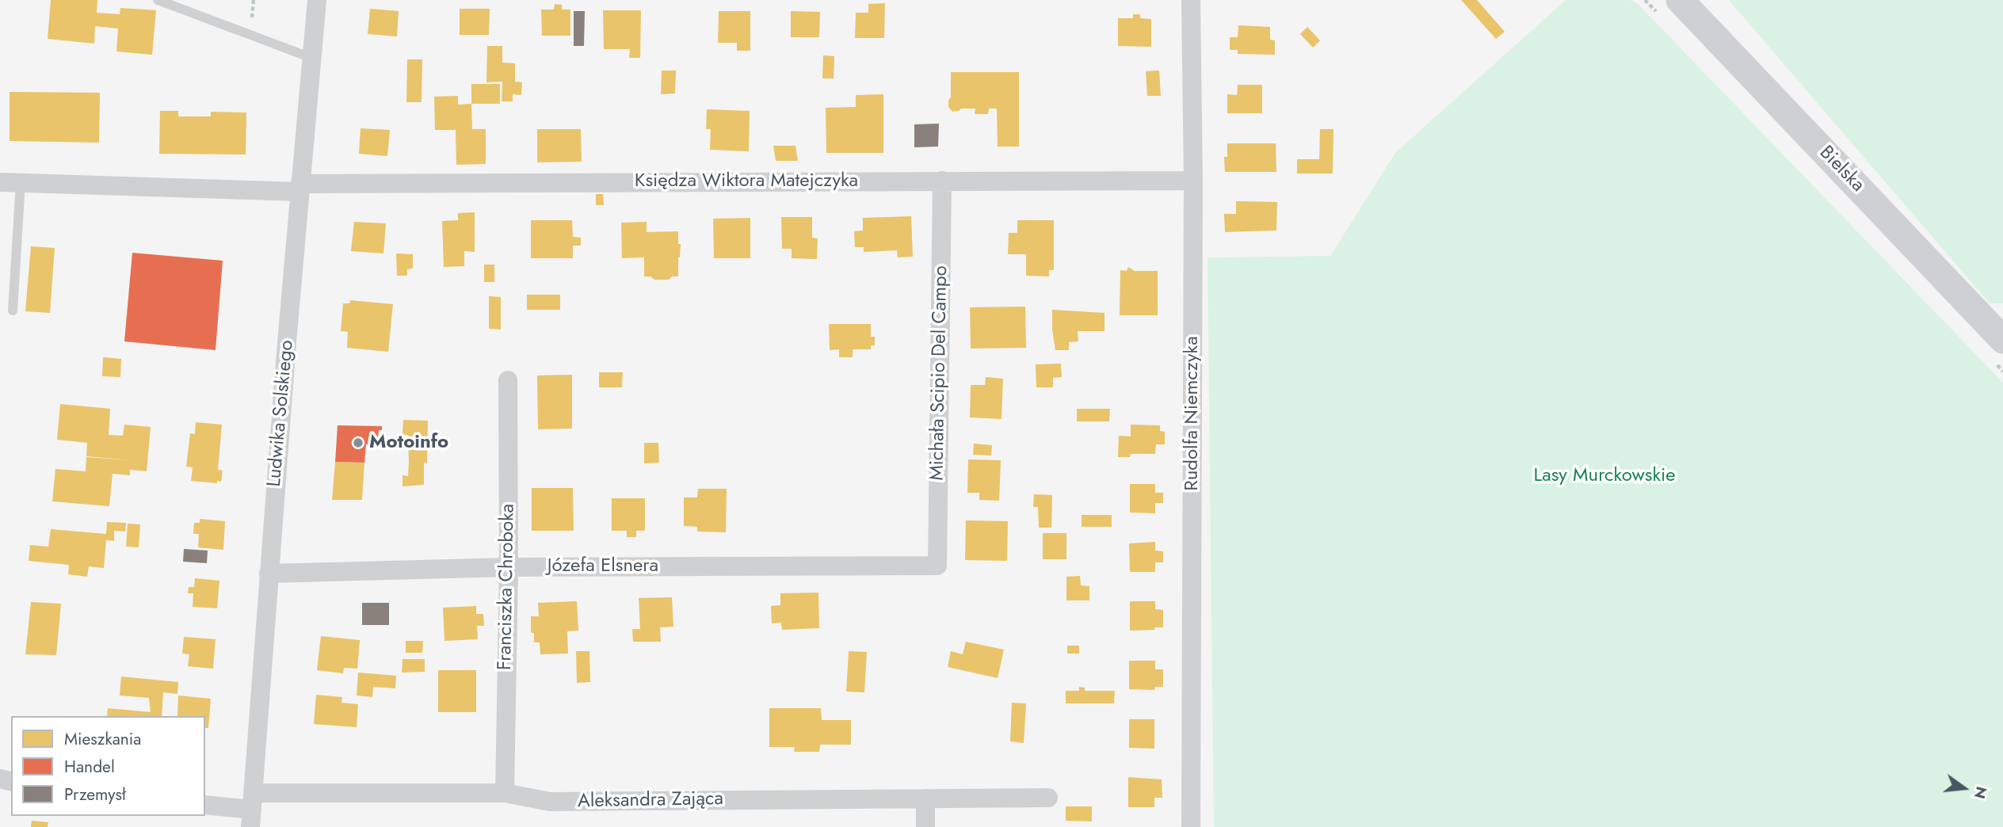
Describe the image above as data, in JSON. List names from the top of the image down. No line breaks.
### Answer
{"streets":{"street":["Bielska","Księdza Wiktora Matejczyka","Michała Scipio Del Campo","Ludwika Solskiego","Rudolfa Niemczyka","Józefa Elsnera","Franciszka Chroboka","Aleksandra Zająca"]},"crossings":[["Księdza Wiktora Matejczyka","Michała Scipio Del Campo"],["Księdza Wiktora Matejczyka","Ludwika Solskiego"],["Księdza Wiktora Matejczyka","Rudolfa Niemczyka"],["Michała Scipio Del Campo","Józefa Elsnera"],["Ludwika Solskiego","Józefa Elsnera"],["Ludwika Solskiego","Aleksandra Zająca"],["Józefa Elsnera","Franciszka Chroboka"],["Franciszka Chroboka","Aleksandra Zająca"]],"parks":["Lasy Murckowskie"],"places":["Motoinfo"],"legend":["Mieszkania","Handel","Przemysł"],"north":"right"}
